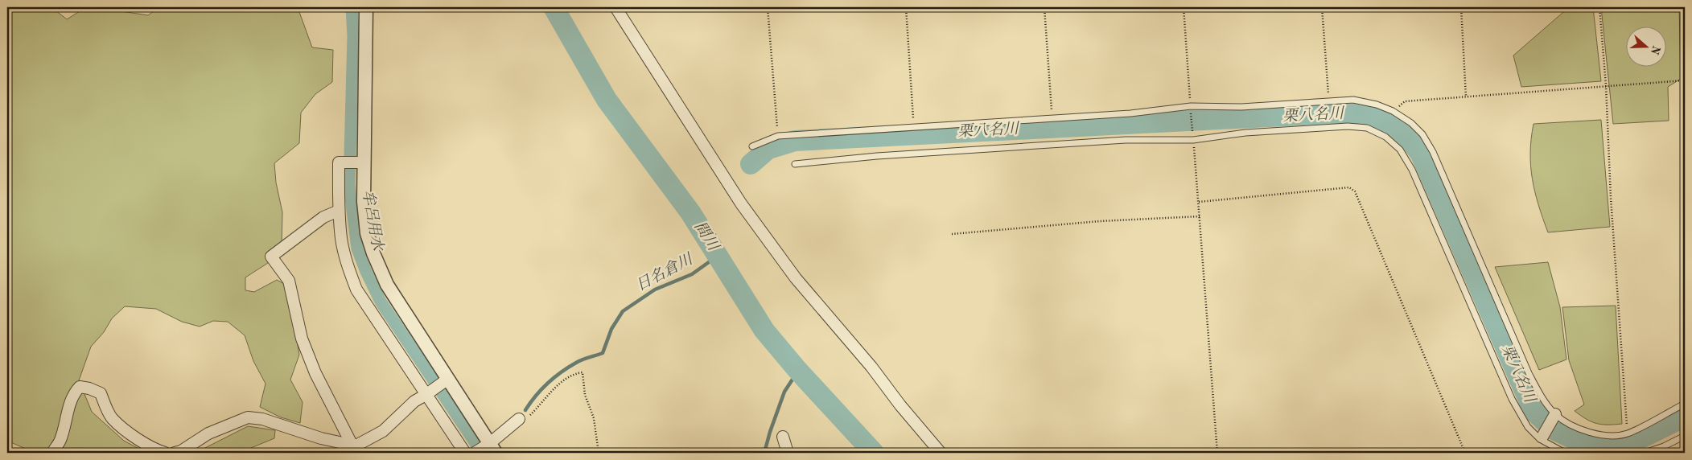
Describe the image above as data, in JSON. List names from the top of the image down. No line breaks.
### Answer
{"water":["栗八名川","牟呂用水","間川","日名倉川"],"north":"right"}
